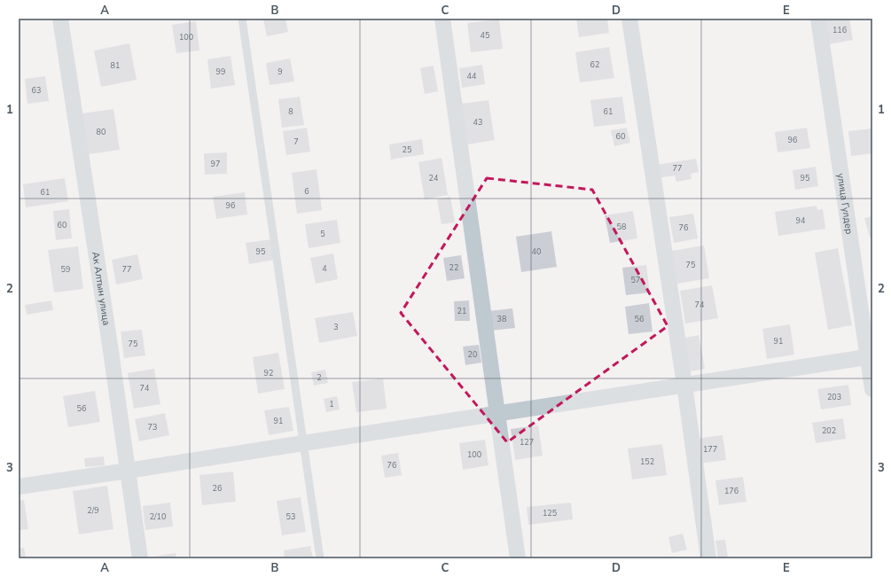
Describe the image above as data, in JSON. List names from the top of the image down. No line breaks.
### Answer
{"streets":{"street":["улица Гулдер","Ак Алтын улица"]},"house_numbers":["116","45","100","62","81","99","9","44","63","8","61","43","80","60","96","7","25","97","77","24","95","6","61","96","94","60","58","76","5","95","40","75","22","4","59","77","57","74","21","38","56","3","91","75","20","92","2","74","203","1","56","91","73","202","127","177","100","152","76","26","176","2/9","125","2/10","53"],"grid":{"columns":["A","B","C","D","E"],"rows":["1","2","3"]}}
